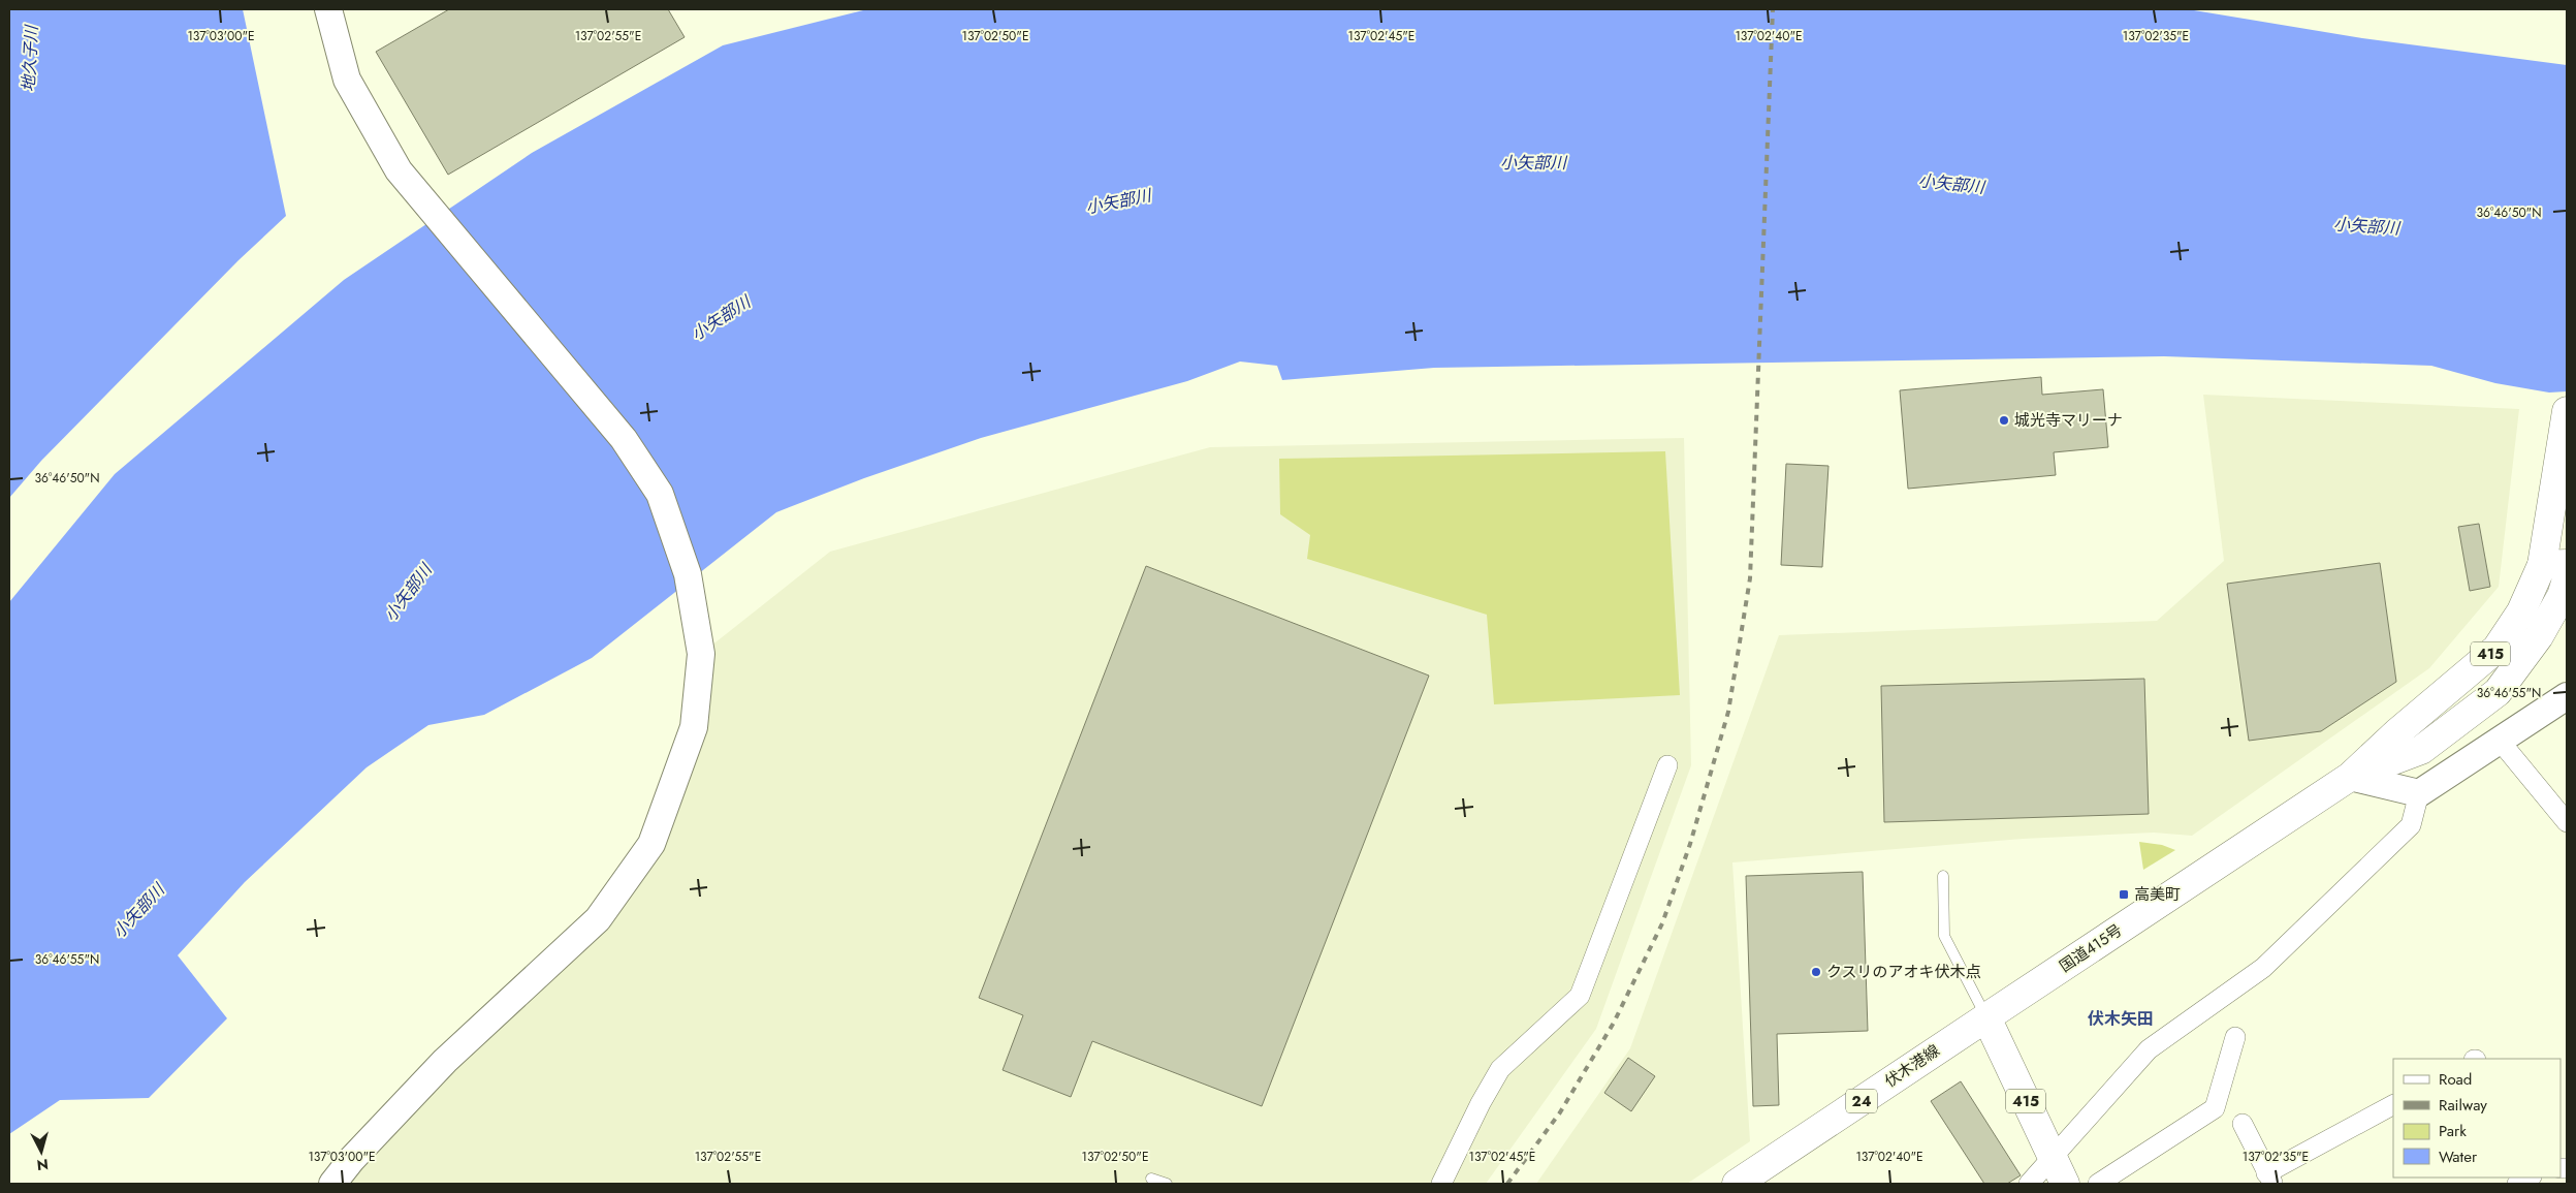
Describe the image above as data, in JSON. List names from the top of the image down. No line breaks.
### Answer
{"streets":{"main road":["415","国道415号","伏木港線","24"]},"crossings":[["415","国道415号"],["415","伏木港線"],["国道415号","伏木港線"]],"districts":["伏木矢田"],"water":["地久子川","小矢部川"],"places":{"other":["城光寺マリーナ","クスリのアオキ伏木点"],"transit":["高美町"]},"legend":["Road","Railway","Park","Water"],"north":"bottom","coordinates":["137°03'00\"E","137°02'55\"E","137°02'50\"E","137°02'45\"E","137°02'40\"E","137°02'35\"E","36°46'50\"N","36°46'55\"N"]}
